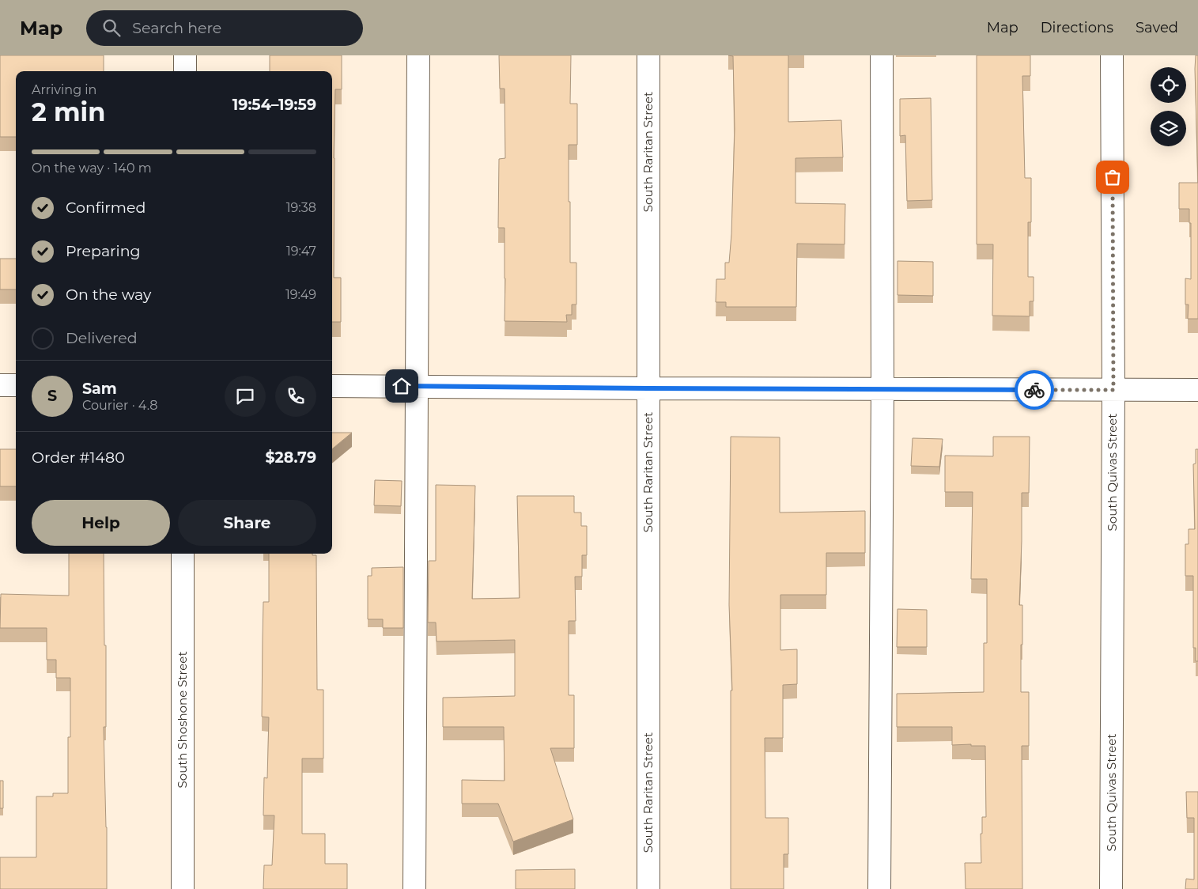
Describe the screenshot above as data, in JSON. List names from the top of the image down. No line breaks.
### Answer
{"streets":{"street":["South Raritan Street","South Quivas Street","South Shoshone Street"]},"page":{"header":"Map","search":"Search here","nav":["Map","Directions","Saved"],"heading":["2 min","Arriving in","19:54–19:59"],"panel":["Sam","Courier · 4.8","Order #1480","$28.79"],"bar":"On the way · 140 m","list":[["Confirmed","19:38"],["Preparing","19:47"],["On the way","19:49"],"Delivered"],"round":"S","buttons":["Help","Share"]}}
